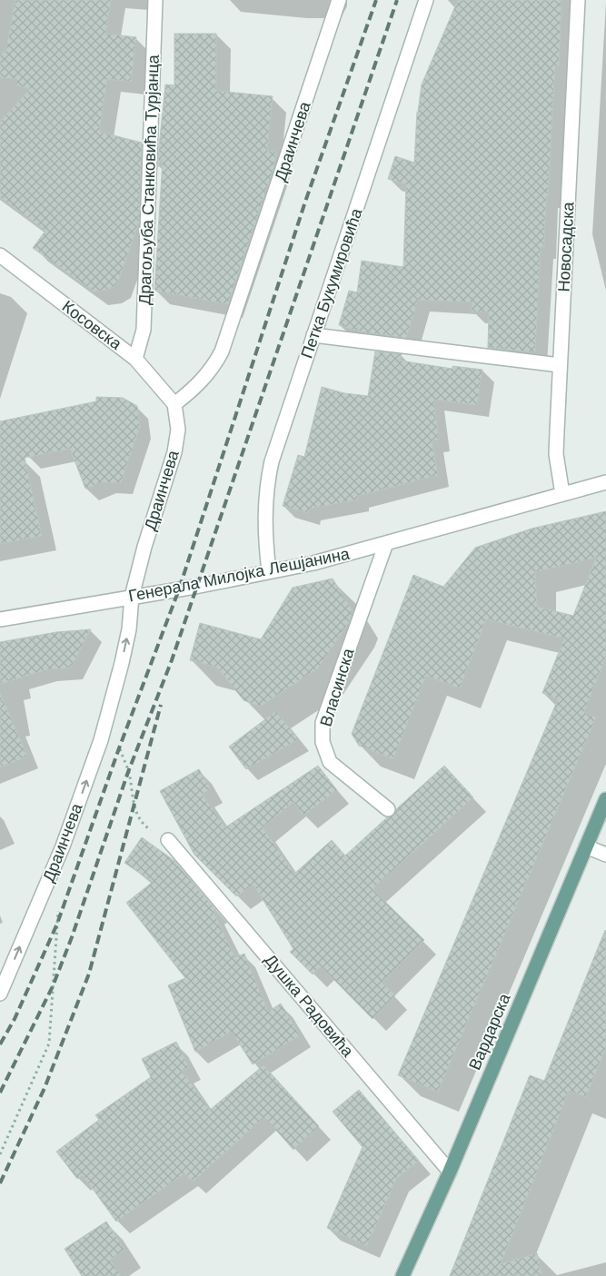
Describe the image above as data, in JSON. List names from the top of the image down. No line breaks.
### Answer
{"streets":{"main road":["Вардарска"],"street":["Драинчева","Драгољуба Станковића Турјанца","Новосадска","Петка Букумировића","Косовска","Генерала Милојка Лешјанина","Власинска","Душка Радовића"]},"crossings":[["Драинчева","Косовска"],["Драинчева","Генерала Милојка Лешјанина"],["Драгољуба Станковића Турјанца","Косовска"],["Новосадска","Генерала Милојка Лешјанина"],["Петка Букумировића","Генерала Милојка Лешјанина"],["Генерала Милојка Лешјанина","Власинска"],["Душка Радовића","Вардарска"]],"one_way":["Драинчева"]}
